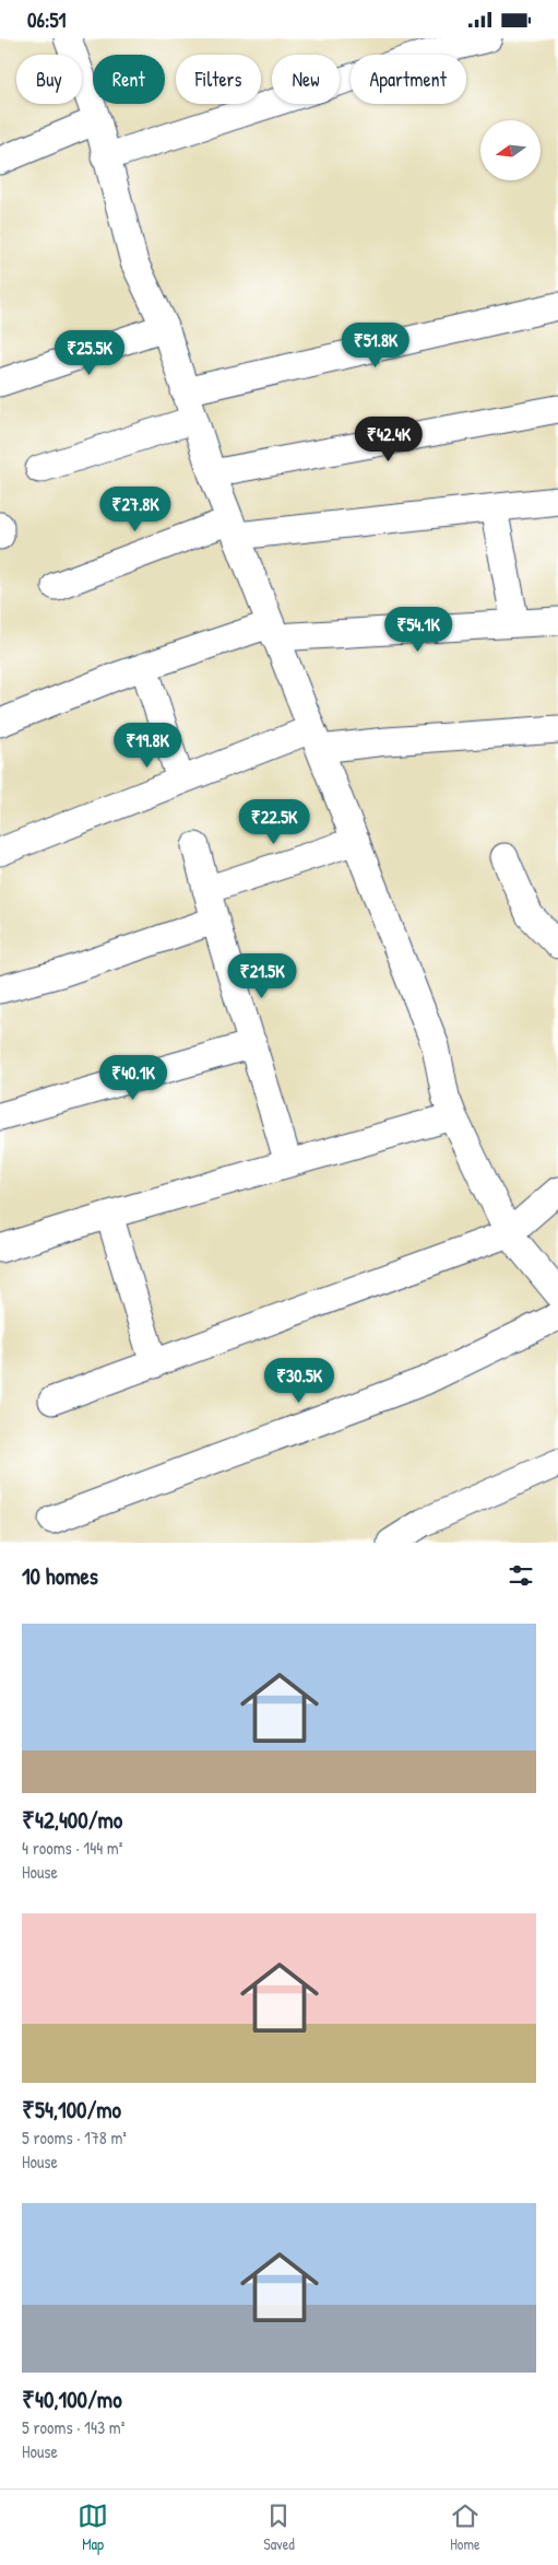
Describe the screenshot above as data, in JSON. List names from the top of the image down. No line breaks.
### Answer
{"north":"left","page":{"status":"06:51","chip":["Buy","Rent","Filters","New","Apartment"],"price":["₹51.8K","₹25.5K","₹42.4K","₹27.8K","₹54.1K","₹19.8K","₹22.5K","₹21.5K","₹40.1K","₹30.5K"],"heading":"10 homes","list":[{"name":"₹42,400/mo","note":"4 rooms · 144 m² · House"},{"name":"₹54,100/mo","note":"5 rooms · 178 m² · House"},{"name":"₹40,100/mo","note":"5 rooms · 143 m² · House"}],"tabs":["Map","Saved","Home"]}}
